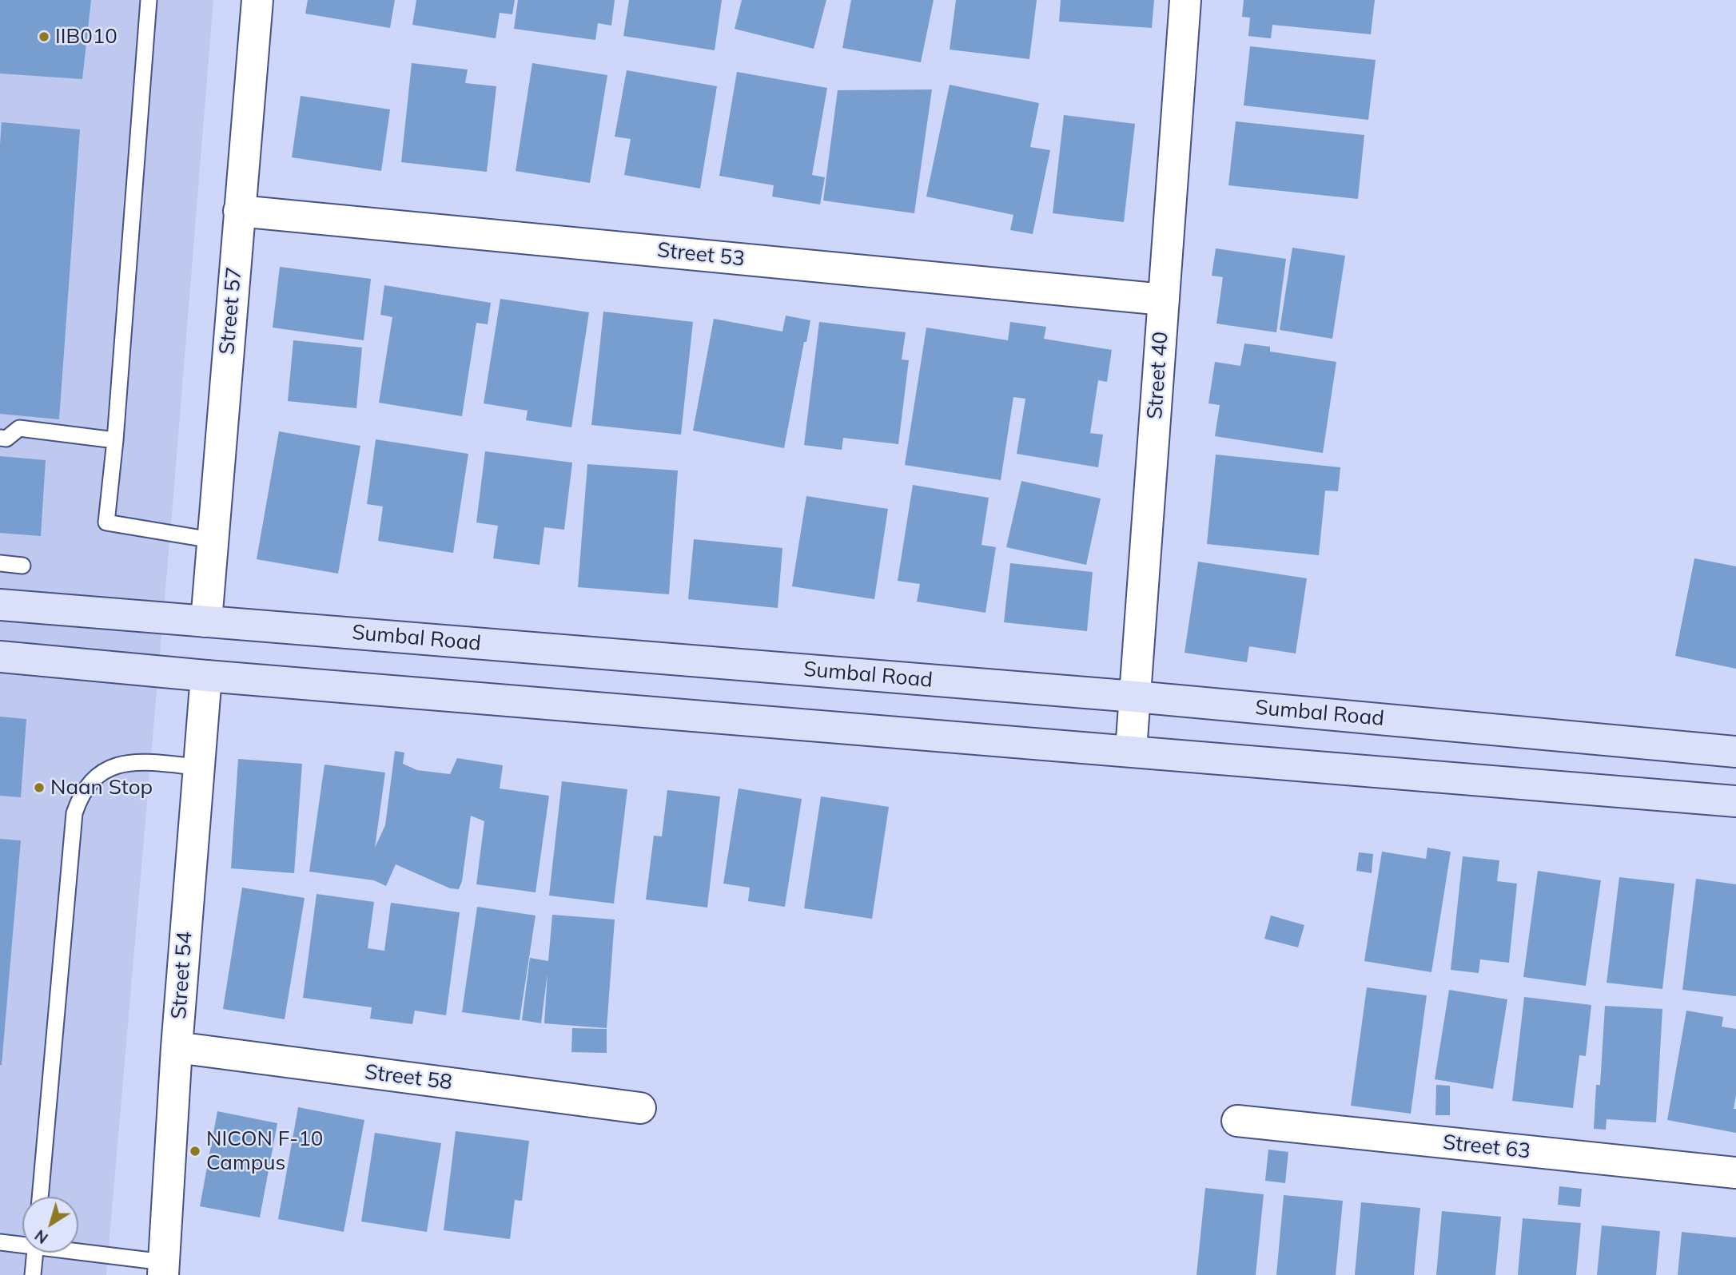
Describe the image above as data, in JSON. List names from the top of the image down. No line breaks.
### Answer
{"streets":{"street":["Street 53","Street 57","Street 40","Sumbal Road","Street 54","Street 58","Street 63"]},"crossings":[["Street 53","Street 57"],["Street 53","Street 40"],["Street 57","Sumbal Road"],["Street 40","Sumbal Road"],["Street 54","Street 58"]],"places":["IIB010","Naan Stop","NICON F-10 Campus"],"north":"bottom left"}
